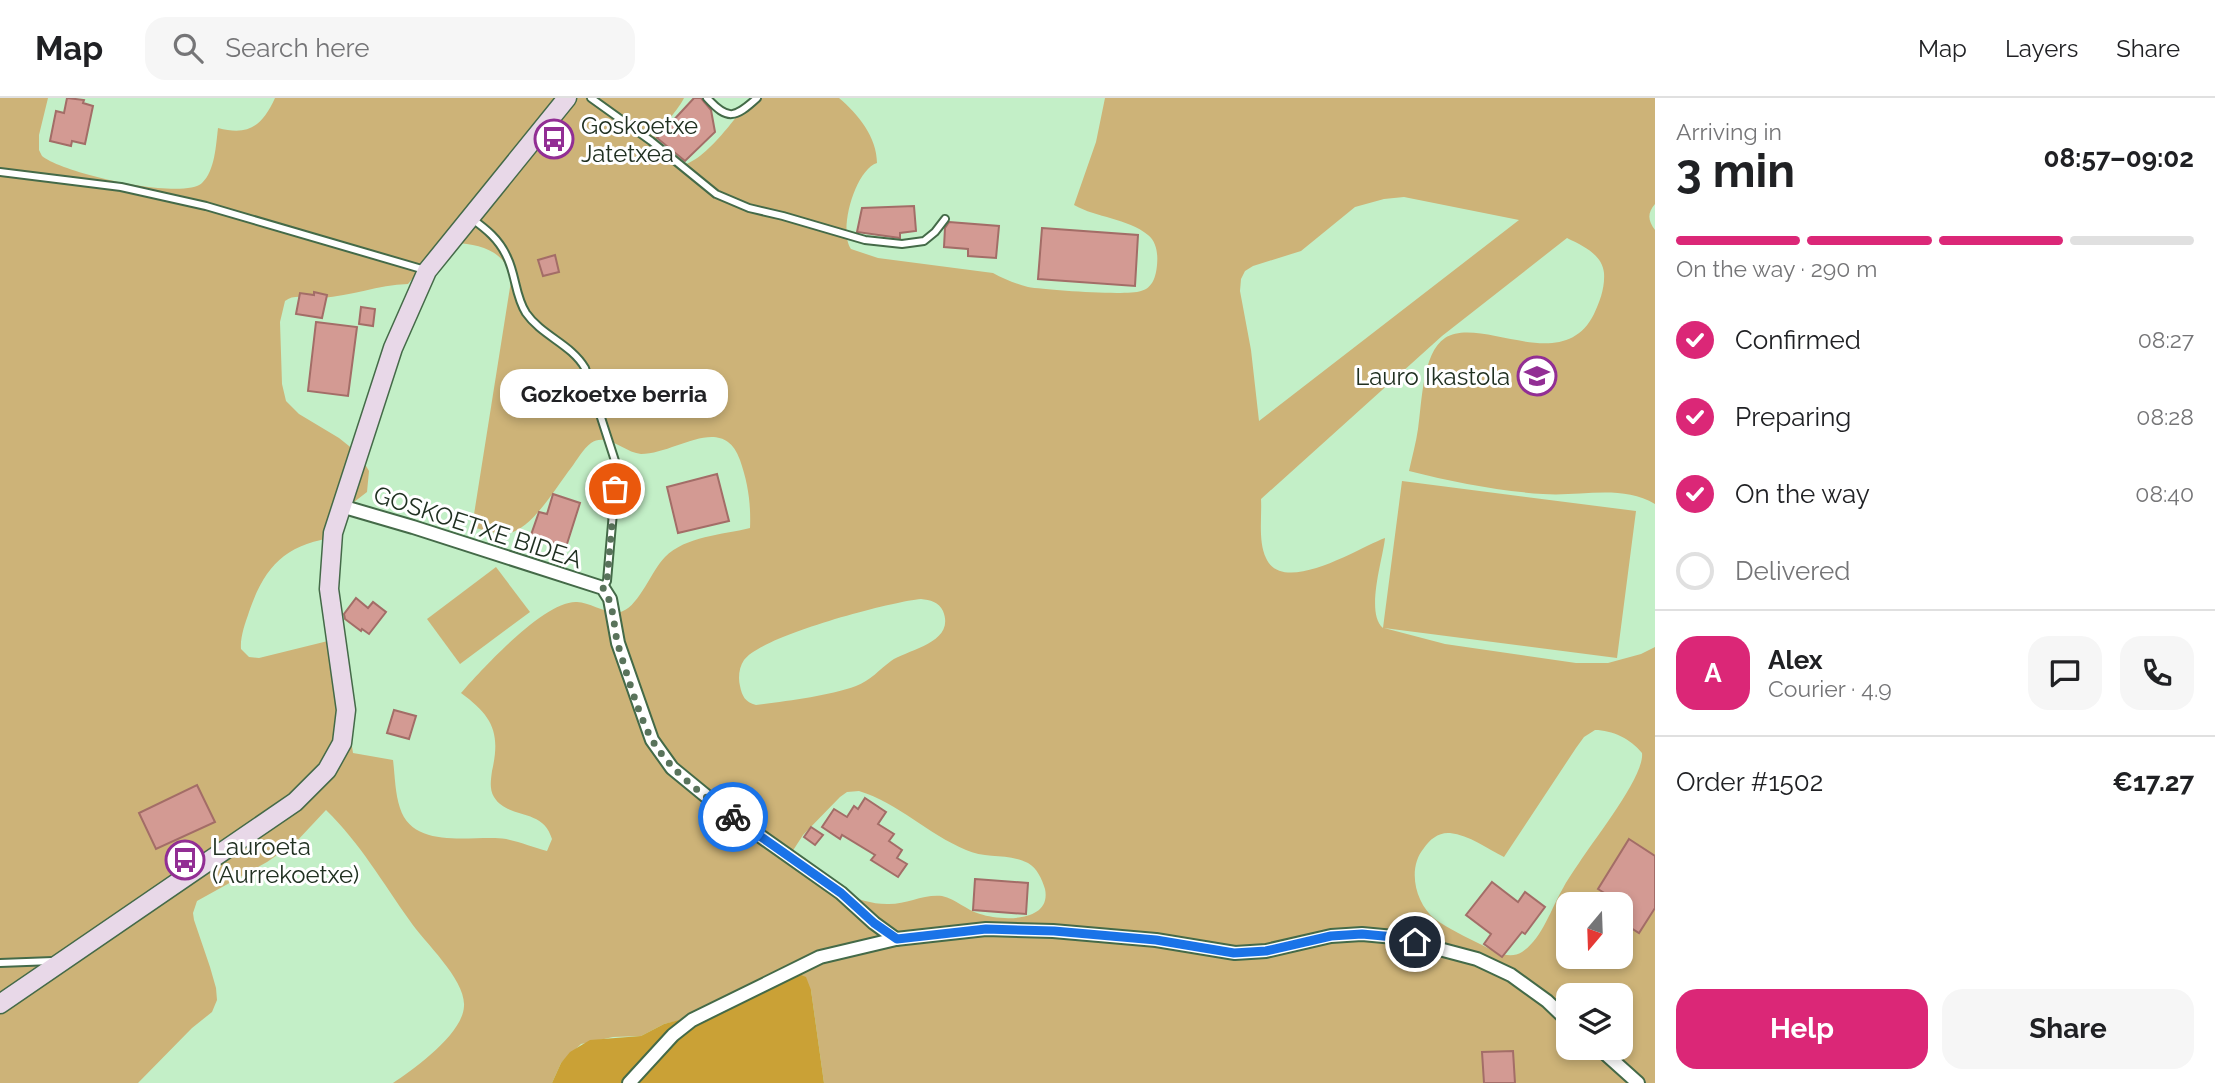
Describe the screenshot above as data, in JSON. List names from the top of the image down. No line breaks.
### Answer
{"streets":{"street":["GOSKOETXE BIDEA"]},"places":{"bus stop":["Goskoetxe Jatetxea","Lauroeta (Aurrekoetxe)"],"school or university":["Lauro Ikastola"],"other":["Gozkoetxe berria"]},"north":"bottom","page":{"header":"Map","search":"Search here","nav":["Map","Layers","Share"],"heading":["3 min","Arriving in","08:57–09:02"],"panel":["Alex","Courier · 4.9","Order #1502","€17.27"],"bar":"On the way · 290 m","list":[["Confirmed","08:27"],["Preparing","08:28"],["On the way","08:40"],"Delivered"],"bubble":"Gozkoetxe berria","round":"A","buttons":["Help","Share"]}}
